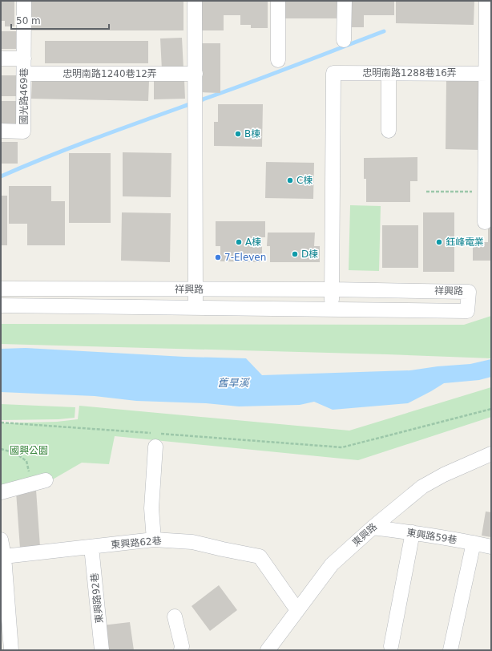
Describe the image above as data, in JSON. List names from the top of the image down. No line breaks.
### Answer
{"streets":{"street":["忠明南路1288巷16弄","忠明南路1240巷12弄","國光路469巷","祥興路","東興路","東興路59巷","東興路62巷","東興路92巷"]},"crossings":[["忠明南路1288巷16弄","祥興路"],["忠明南路1240巷12弄","國光路469巷"],["東興路","東興路59巷"],["東興路","東興路62巷"],["東興路62巷","東興路92巷"]],"water":["舊旱溪"],"parks":["國興公園"],"places":["B棟","C棟","A棟","鈺峰電業","D棟","7-Eleven"],"scale_bar":"50 m"}
